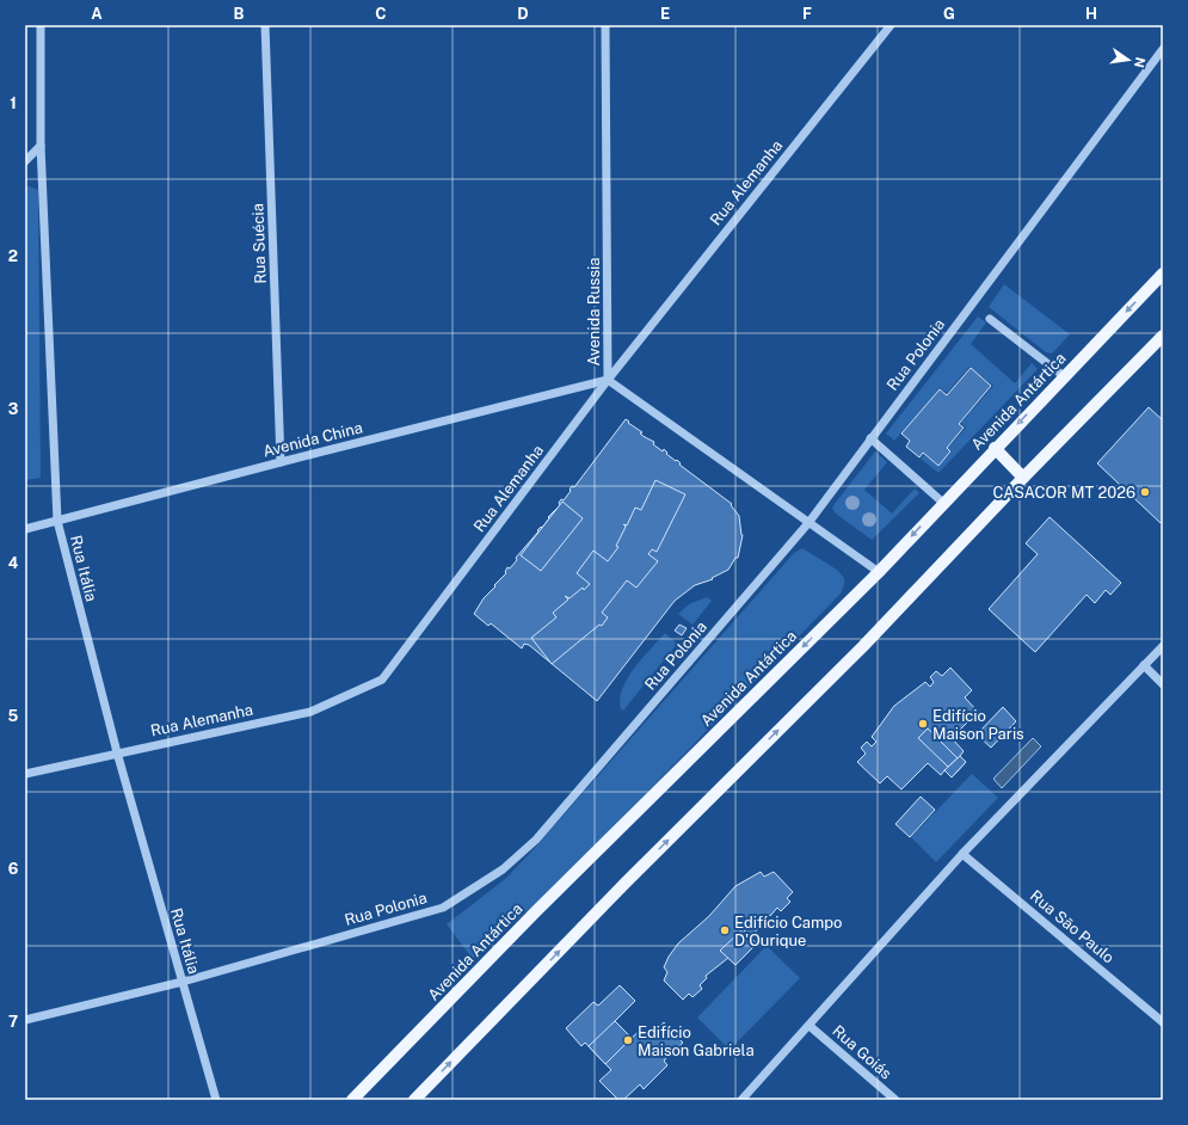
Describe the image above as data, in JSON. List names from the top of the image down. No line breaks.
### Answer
{"streets":{"main road":["Avenida Antártica"],"street":["Rua Alemanha","Rua Suécia","Avenida Russia","Rua Polonia","Avenida China","Rua Itália","Rua São Paulo","Rua Goiás"]},"crossings":[["Rua Alemanha","Avenida Russia"],["Rua Alemanha","Avenida China"],["Rua Alemanha","Rua Itália"],["Rua Suécia","Avenida China"],["Avenida Russia","Rua Polonia"],["Avenida Russia","Avenida Antártica"],["Avenida Russia","Avenida China"],["Rua Polonia","Rua Itália"],["Avenida China","Rua Itália"]],"places":["CASACOR MT 2026","Edifício Maison Paris","Edifício Campo D'Ourique","Edifício Maison Gabriela"],"north":"right","grid":{"columns":["A","B","C","D","E","F","G","H"],"rows":["1","2","3","4","5","6","7"]}}
